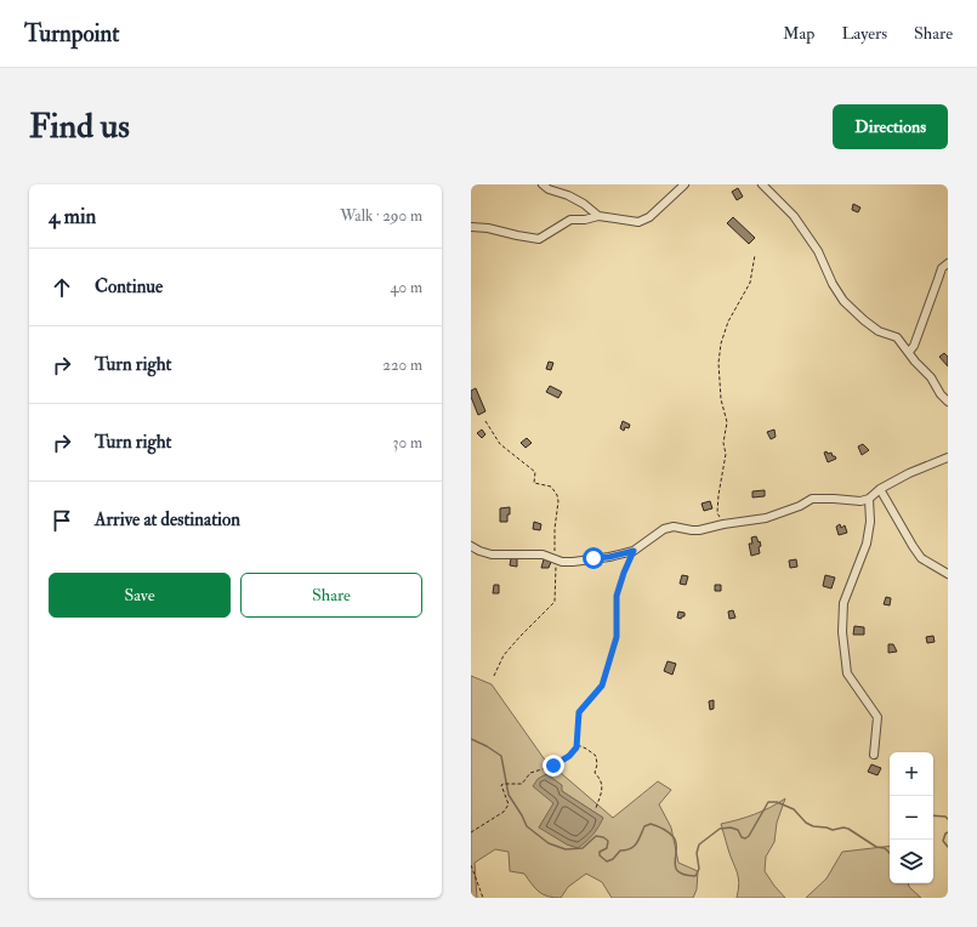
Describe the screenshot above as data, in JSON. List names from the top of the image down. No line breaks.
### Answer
{"page":{"header":"Turnpoint","nav":["Map","Layers","Share"],"buttons":["Directions",["Save","Share"]],"title":"Find us","heading":["4 min","Walk · 290 m"],"list":[["Continue","40 m"],["Turn right","220 m"],["Turn right","30 m"],"Arrive at destination"],"map_buttons":["+","−"]}}
